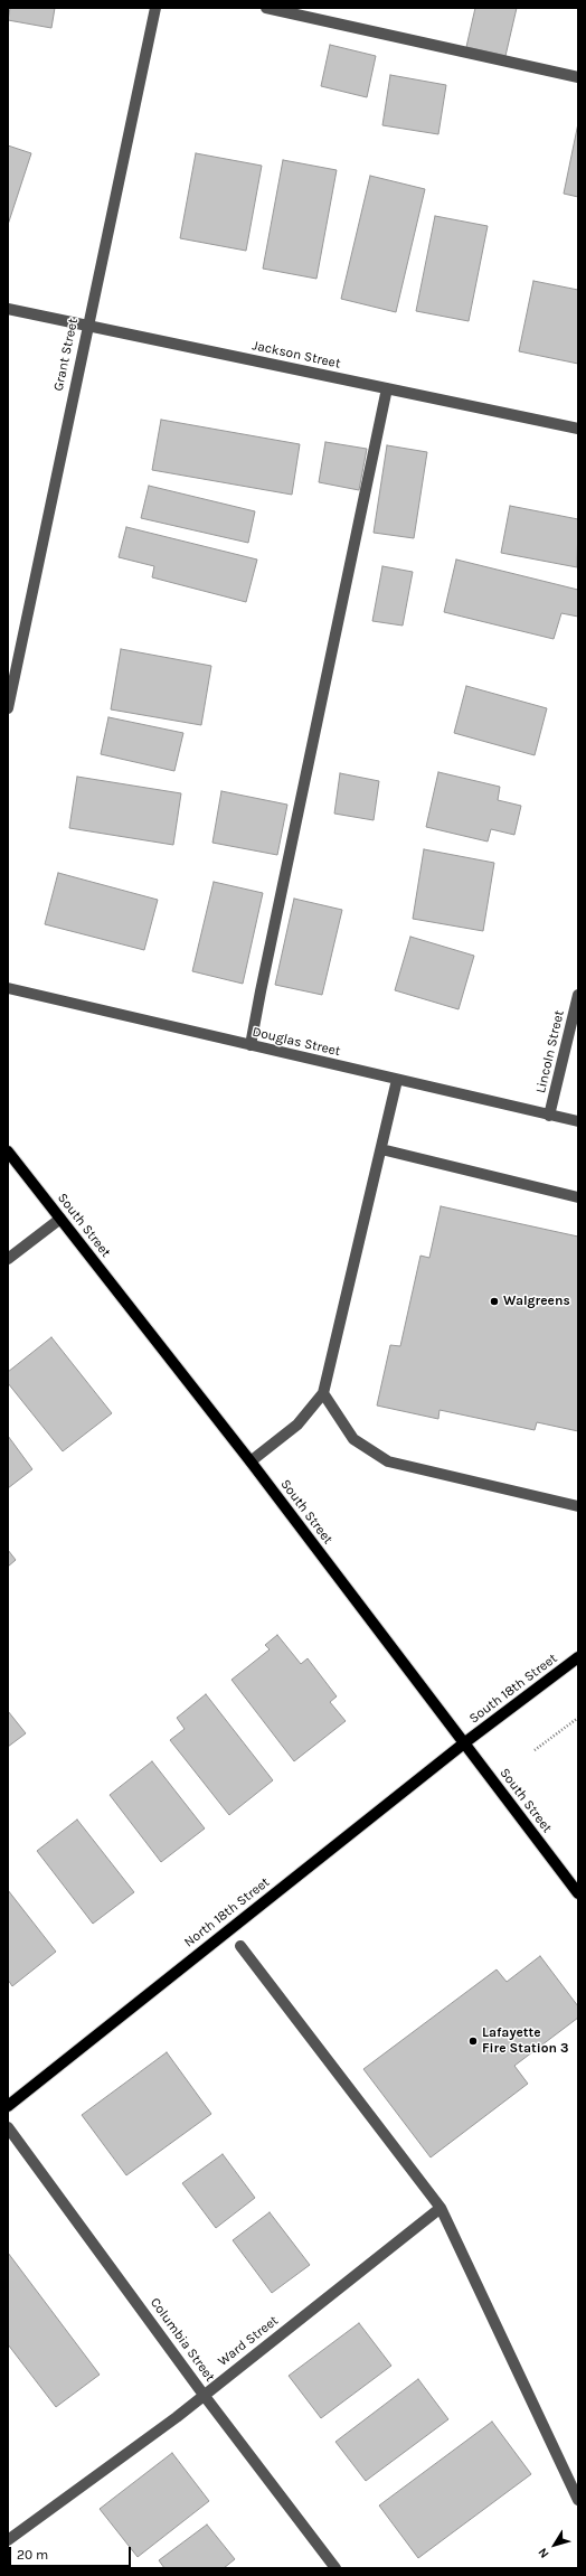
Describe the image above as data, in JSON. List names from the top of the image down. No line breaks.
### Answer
{"streets":{"main road":["South Street","South 18th Street","North 18th Street"],"street":["Grant Street","Jackson Street","Douglas Street","Lincoln Street","Columbia Street","Ward Street"]},"crossings":[["Grant Street","Jackson Street"],["Douglas Street","Lincoln Street"],["South Street","South 18th Street"],["South Street","North 18th Street"],["South 18th Street","North 18th Street"],["Columbia Street","Ward Street"]],"places":["Walgreens","Lafayette Fire Station 3"],"scale_bar":"20 m","north":"bottom left"}
